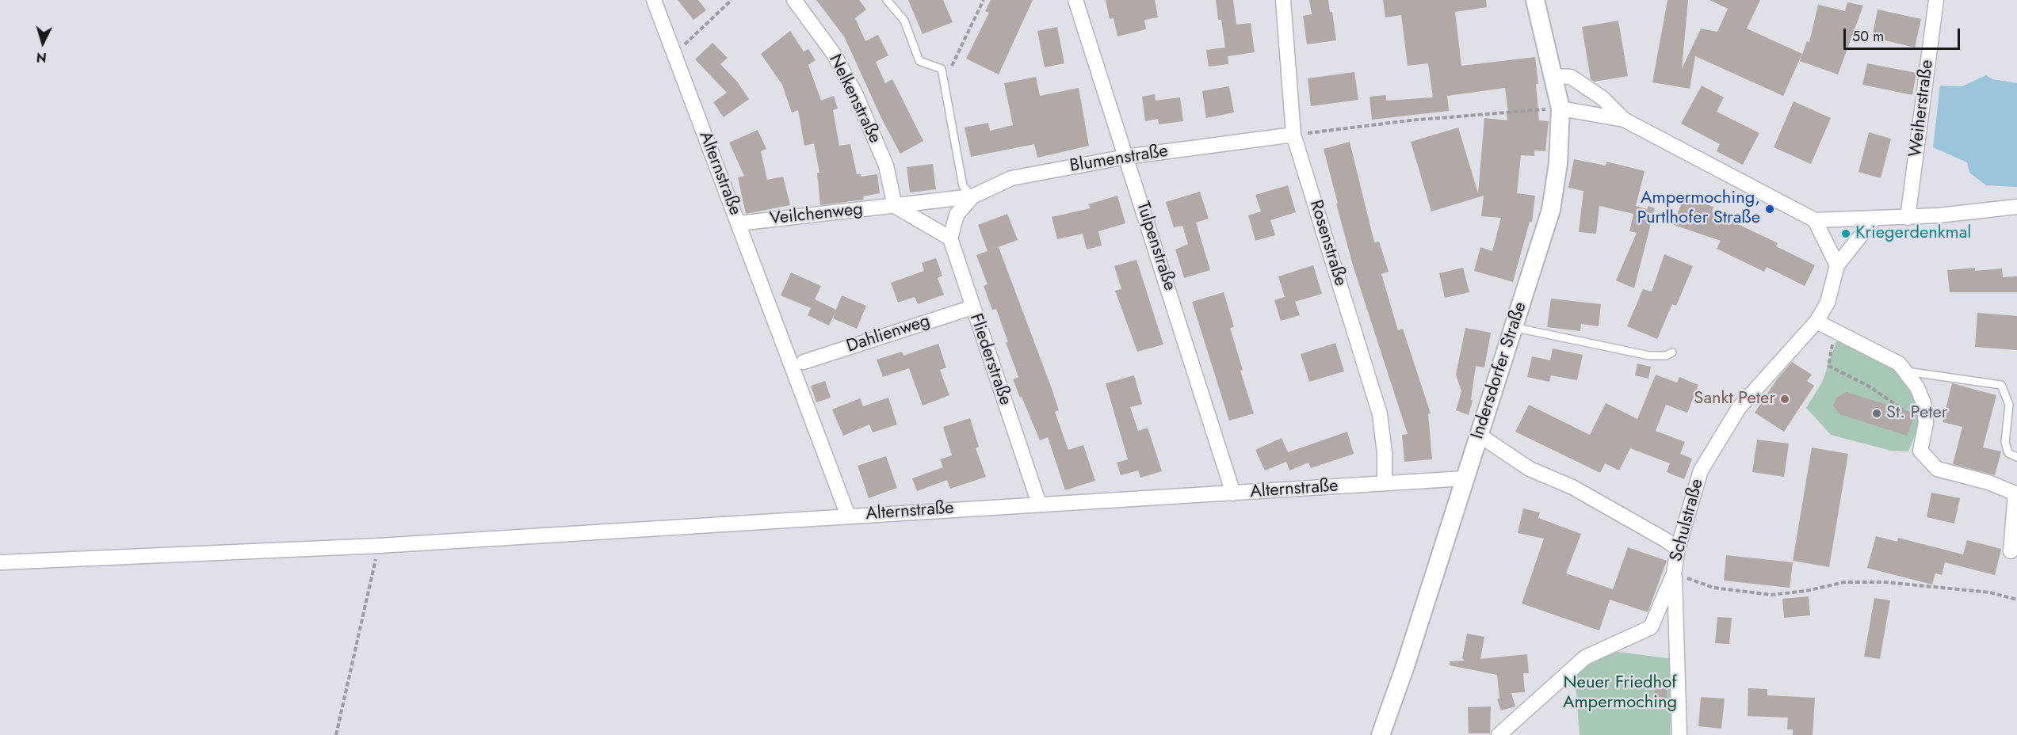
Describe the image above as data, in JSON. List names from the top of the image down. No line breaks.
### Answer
{"streets":{"street":["Nelkenstraße","Weiherstraße","Blumenstraße","Alternstraße","Veilchenweg","Rosenstraße","Tulpenstraße","Dahlienweg","Fliederstraße","Indersdorfer Straße","Schulstraße"]},"crossings":[["Nelkenstraße","Veilchenweg"],["Blumenstraße","Veilchenweg"],["Blumenstraße","Rosenstraße"],["Blumenstraße","Tulpenstraße"],["Blumenstraße","Fliederstraße"],["Alternstraße","Veilchenweg"],["Alternstraße","Rosenstraße"],["Alternstraße","Tulpenstraße"],["Alternstraße","Fliederstraße"],["Alternstraße","Indersdorfer Straße"],["Dahlienweg","Fliederstraße"]],"parks":["Neuer Friedhof Ampermoching"],"places":["Ampermoching, Purtlhofer Straße","Kriegerdenkmal","Sankt Peter","St. Peter"],"scale_bar":"50 m","north":"bottom"}
